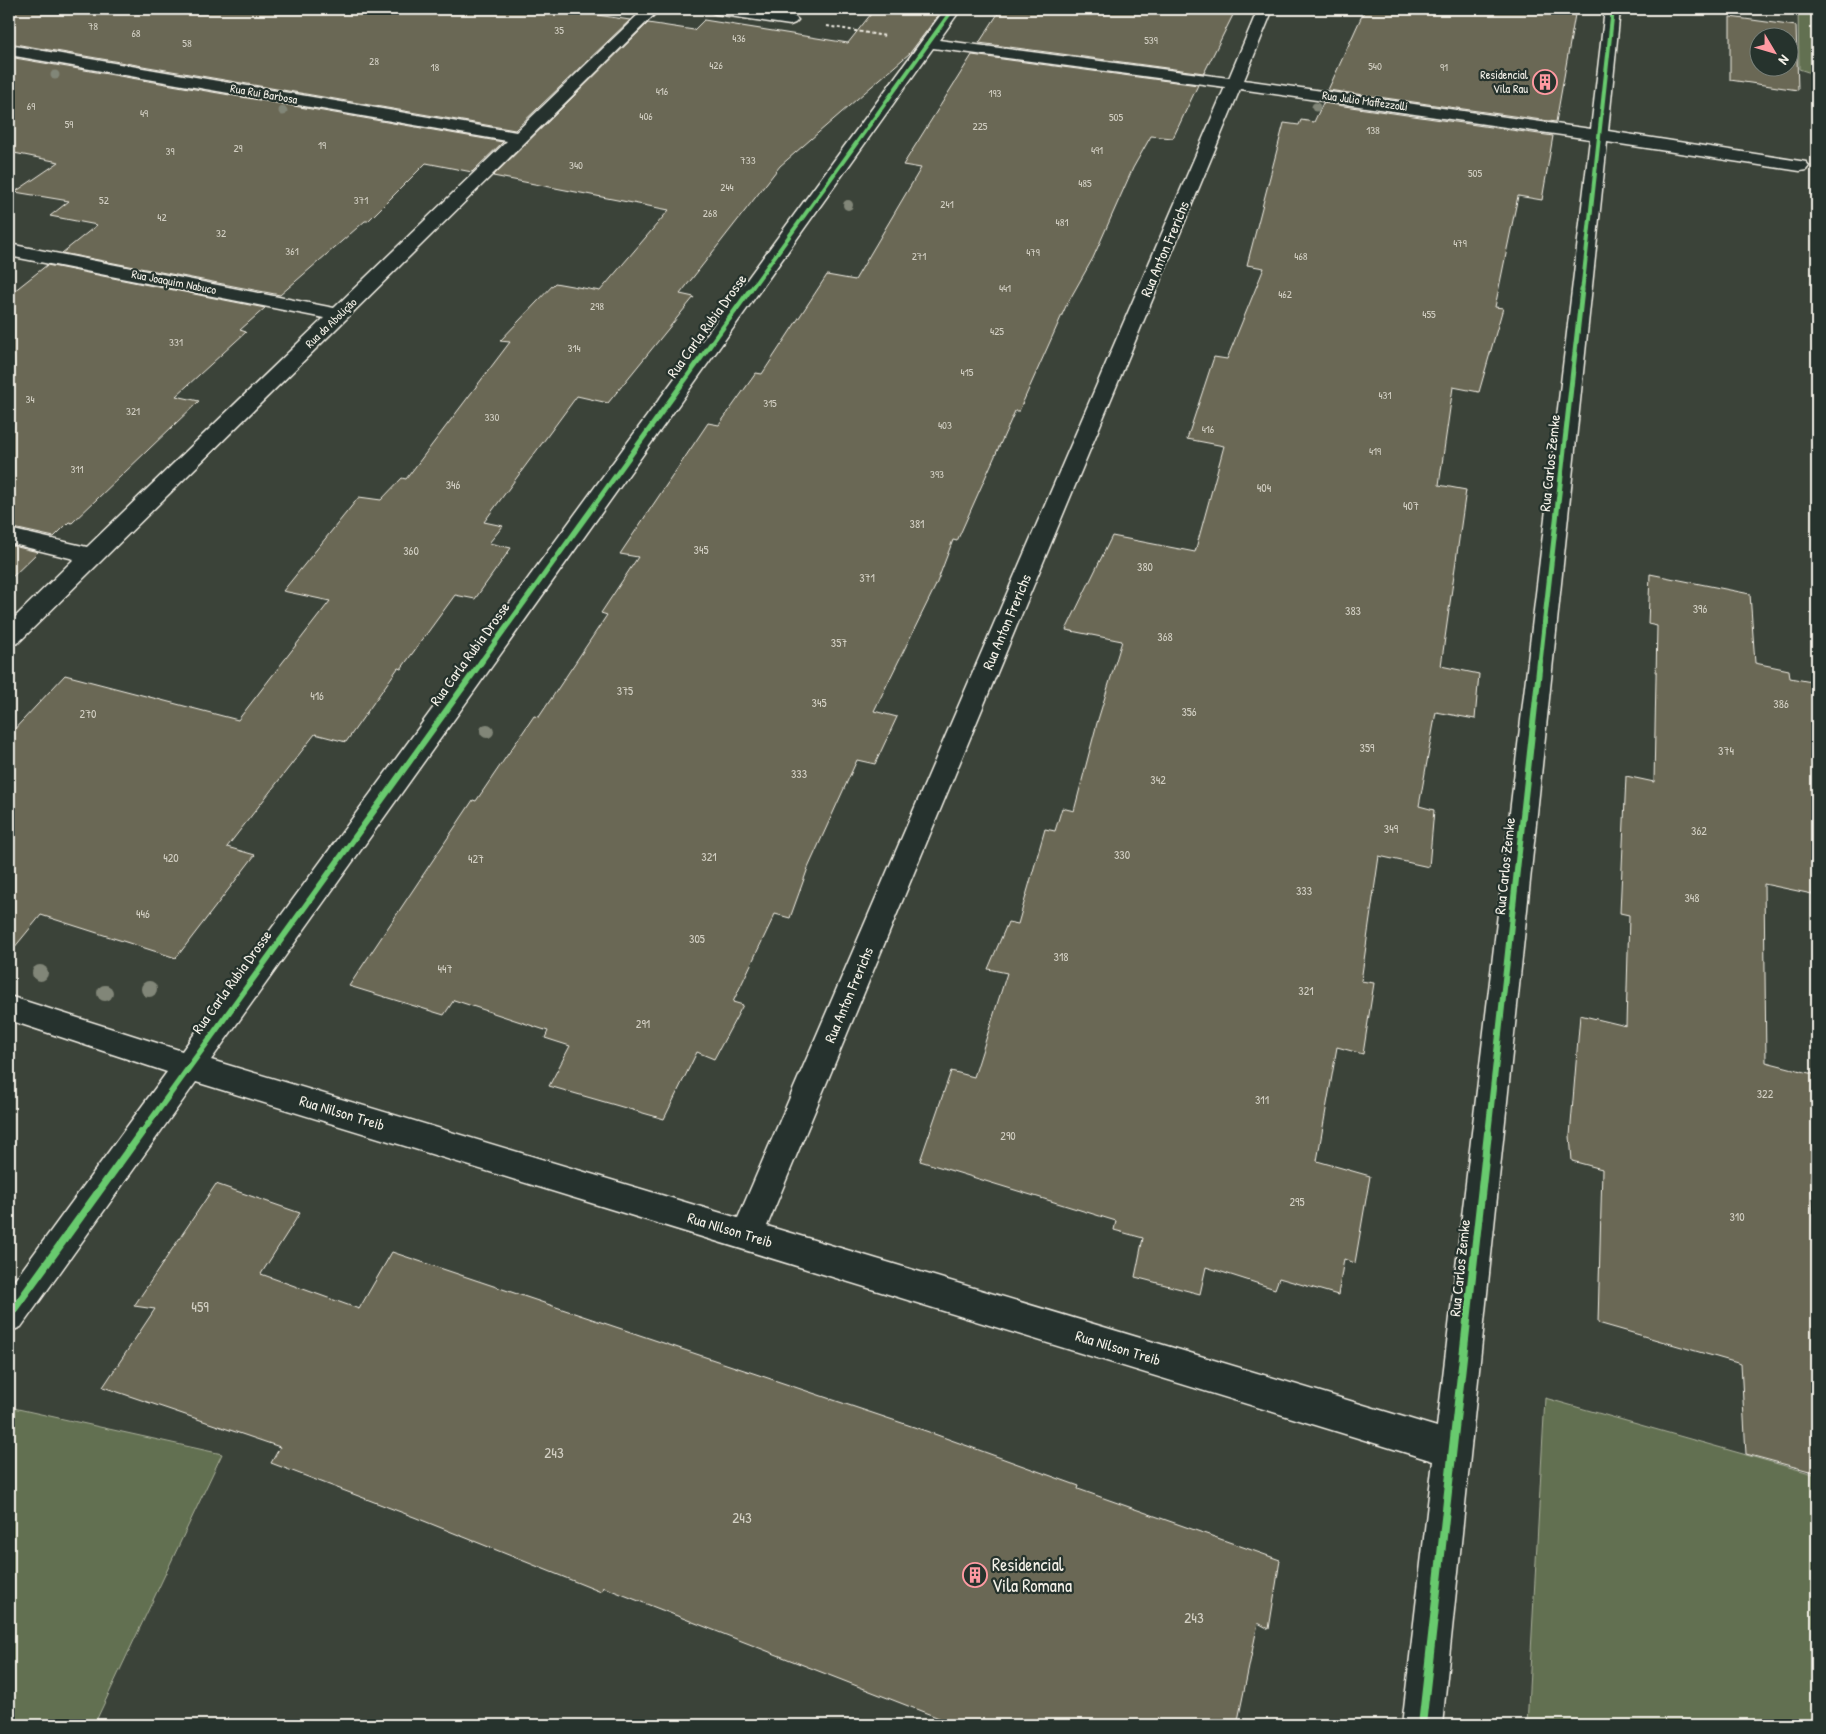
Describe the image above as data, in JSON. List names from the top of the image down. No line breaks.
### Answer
{"streets":{"street":["Rua Rui Barbosa","Rua Julio Maffezzolli","Rua Anton Frerichs","Rua Joaquim Nabuco","Rua da Abolição","Rua Carla Rubia Drosse","Rua Carlos Zemke","Rua Nilson Treib"]},"crossings":[["Rua Rui Barbosa","Rua da Abolição"],["Rua Julio Maffezzolli","Rua Anton Frerichs"],["Rua Julio Maffezzolli","Rua Carla Rubia Drosse"],["Rua Julio Maffezzolli","Rua Carlos Zemke"],["Rua Anton Frerichs","Rua Nilson Treib"],["Rua Joaquim Nabuco","Rua da Abolição"],["Rua Carla Rubia Drosse","Rua Nilson Treib"],["Rua Carlos Zemke","Rua Nilson Treib"]],"places":{"building":["Residencial Vila Rau","Residencial Vila Romana"]},"house_numbers":["78","35","68","436","539","58","28","426","540","18","91","416","193","69","49","406","505","59","225","138","19","29","491","39","733","340","505","485","244","52","371","241","268","42","481","32","479","361","479","271","468","441","462","298","455","425","331","314","415","431","34","315","321","330","403","416","419","311","393","346","404","407","381","345","360","380","371","396","383","368","357","375","416","345","386","356","270","359","374","333","342","349","362","330","321","420","427","333","348","446","305","318","447","321","291","322","311","290","295","310","459","243","243","243"],"north":"bottom right"}
